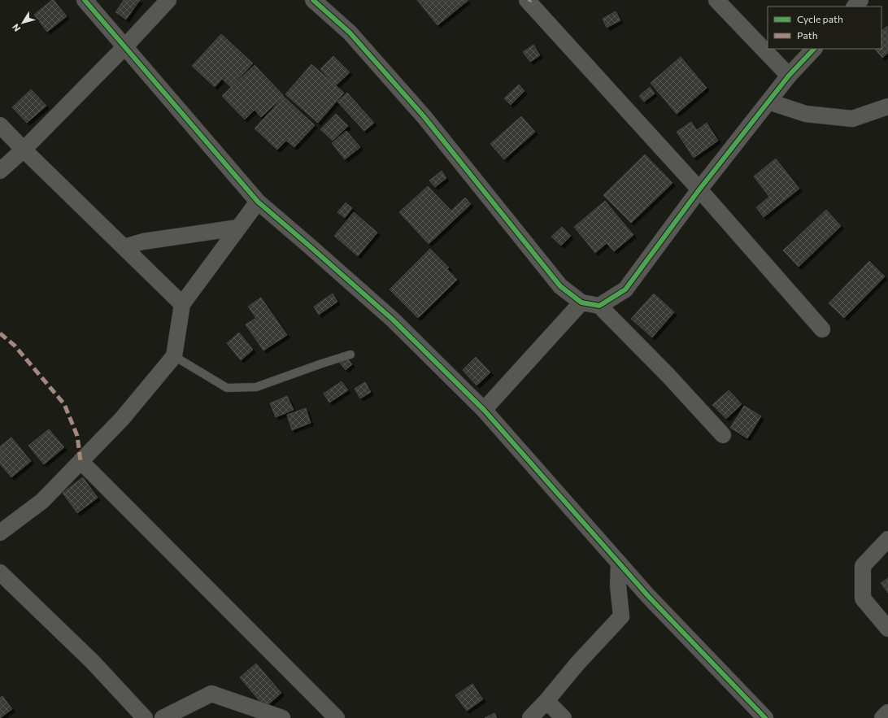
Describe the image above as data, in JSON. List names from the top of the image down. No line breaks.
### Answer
{"legend":["Cycle path","Path"],"north":"bottom left"}
